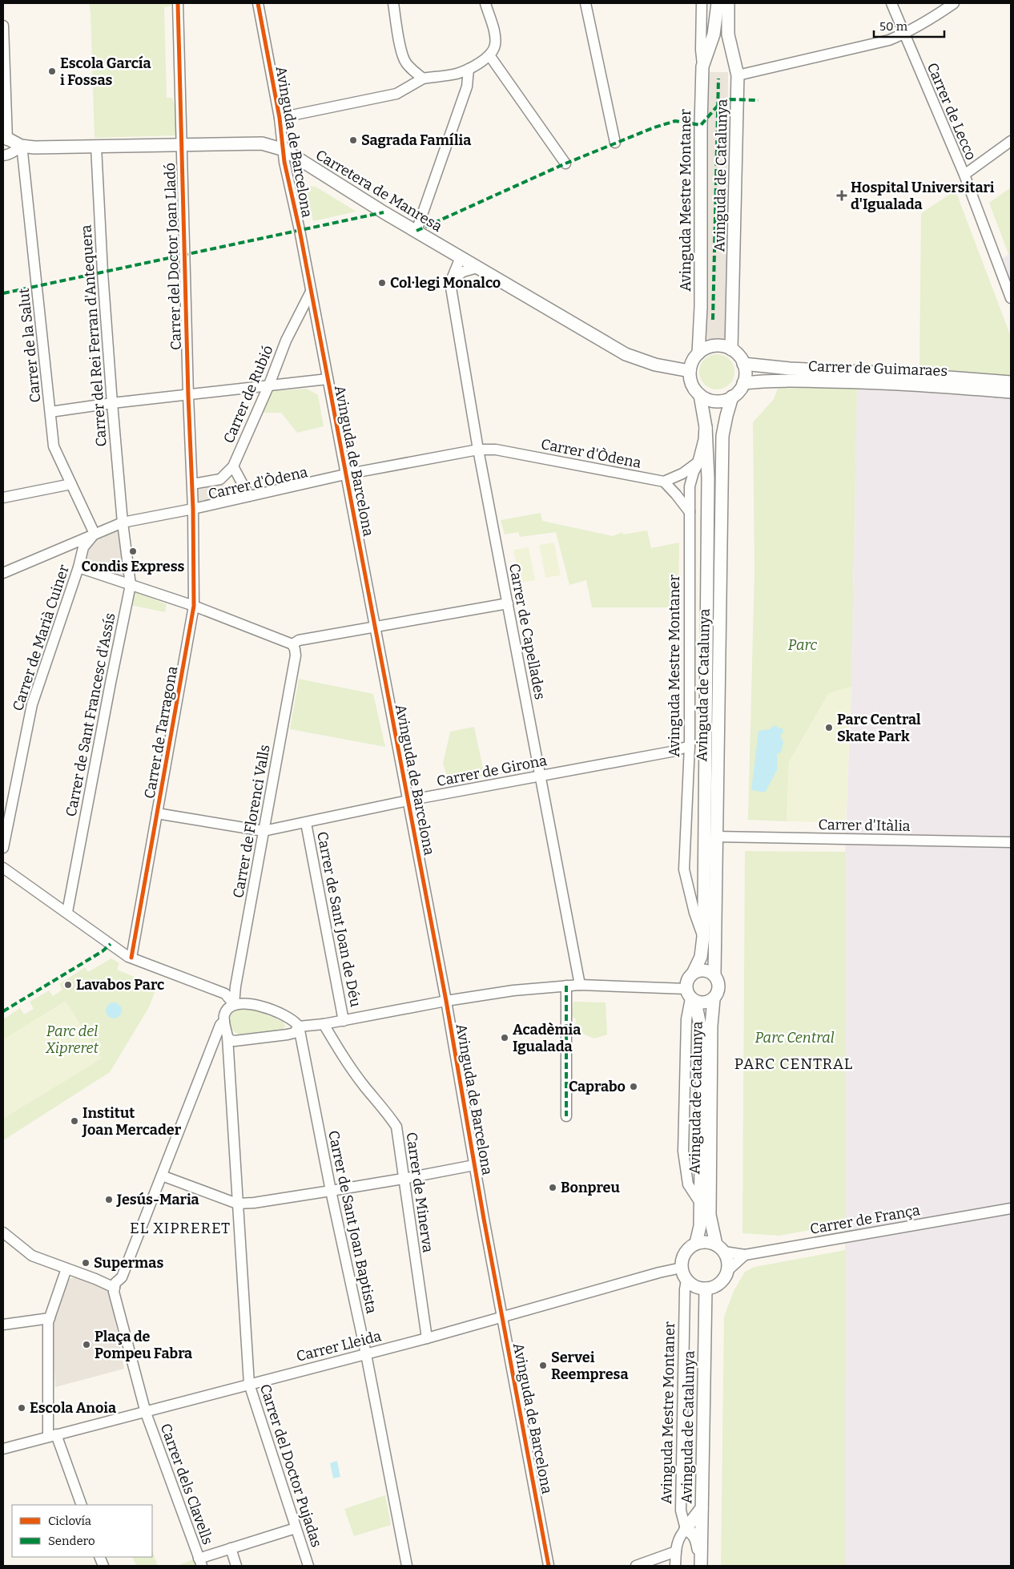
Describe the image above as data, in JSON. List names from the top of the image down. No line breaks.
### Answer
{"streets":{"street":["Carrer de Lecco","Avinguda de Barcelona","Avinguda de Catalunya","Carretera de Manresa","Avinguda Mestre Montaner","Carrer del Doctor Joan Lladó","Carrer del Rei Ferran d'Antequera","Carrer de la Salut","Carrer de Guimaraes","Carrer de Rubió","Carrer d'Òdena","Carrer de Capellades","Carrer de Marià Cuiner","Carrer de Sant Francesc d'Assís","Carrer de Tarragona","Carrer de Girona","Carrer de Florenci Valls","Carrer d'Itàlia","Carrer de Sant Joan de Déu","Carrer de Minerva","Carrer de França","Carrer de Sant Joan Baptista","Carrer Lleida","Carrer del Doctor Pujadas","Carrer dels Clavells"]},"crossings":[["Avinguda de Barcelona","Carretera de Manresa"],["Avinguda de Barcelona","Carrer de Rubió"],["Avinguda de Barcelona","Carrer d'Òdena"],["Avinguda de Barcelona","Carrer de Girona"],["Avinguda de Barcelona","Carrer Lleida"],["Avinguda de Catalunya","Carretera de Manresa"],["Avinguda de Catalunya","Avinguda Mestre Montaner"],["Avinguda de Catalunya","Carrer de Guimaraes"],["Avinguda de Catalunya","Carrer d'Itàlia"],["Avinguda de Catalunya","Carrer de França"],["Avinguda de Catalunya","Carrer Lleida"],["Carretera de Manresa","Avinguda Mestre Montaner"],["Carretera de Manresa","Carrer del Doctor Joan Lladó"],["Carretera de Manresa","Carrer del Rei Ferran d'Antequera"],["Carretera de Manresa","Carrer de la Salut"],["Carretera de Manresa","Carrer de Guimaraes"],["Avinguda Mestre Montaner","Carrer de Guimaraes"],["Avinguda Mestre Montaner","Carrer de Girona"],["Avinguda Mestre Montaner","Carrer de França"],["Avinguda Mestre Montaner","Carrer Lleida"],["Carrer del Doctor Joan Lladó","Carrer de Rubió"],["Carrer del Doctor Joan Lladó","Carrer d'Òdena"],["Carrer del Doctor Joan Lladó","Carrer de Tarragona"],["Carrer del Rei Ferran d'Antequera","Carrer d'Òdena"],["Carrer del Rei Ferran d'Antequera","Carrer de Sant Francesc d'Assís"],["Carrer de la Salut","Carrer d'Òdena"],["Carrer de la Salut","Carrer de Marià Cuiner"],["Carrer d'Òdena","Carrer de Capellades"],["Carrer d'Òdena","Carrer de Marià Cuiner"],["Carrer d'Òdena","Carrer de Sant Francesc d'Assís"],["Carrer d'Òdena","Carrer de Tarragona"],["Carrer de Capellades","Carrer de Girona"],["Carrer de Tarragona","Carrer de Girona"],["Carrer de Girona","Carrer de Florenci Valls"],["Carrer de Girona","Carrer de Sant Joan de Déu"],["Carrer de Minerva","Carrer Lleida"],["Carrer de França","Carrer Lleida"],["Carrer de Sant Joan Baptista","Carrer Lleida"],["Carrer Lleida","Carrer del Doctor Pujadas"],["Carrer Lleida","Carrer dels Clavells"]],"districts":["PARC CENTRAL","EL XIPRERET"],"parks":["Parc","Parc del Xipreret","Parc Central"],"places":{"other":["Escola García i Fossas","Sagrada Família","Col·legi Monalco","Condis Express","Parc Central Skate Park","Lavabos Parc","Acadèmia Igualada","Caprabo","Institut Joan Mercader","Bonpreu","Jesús-Maria","Supermas","Plaça de Pompeu Fabra","Servei Reempresa","Escola Anoia"],"health":["Hospital Universitari d'Igualada"]},"legend":["Ciclovía","Sendero"],"scale_bar":"50 m"}
